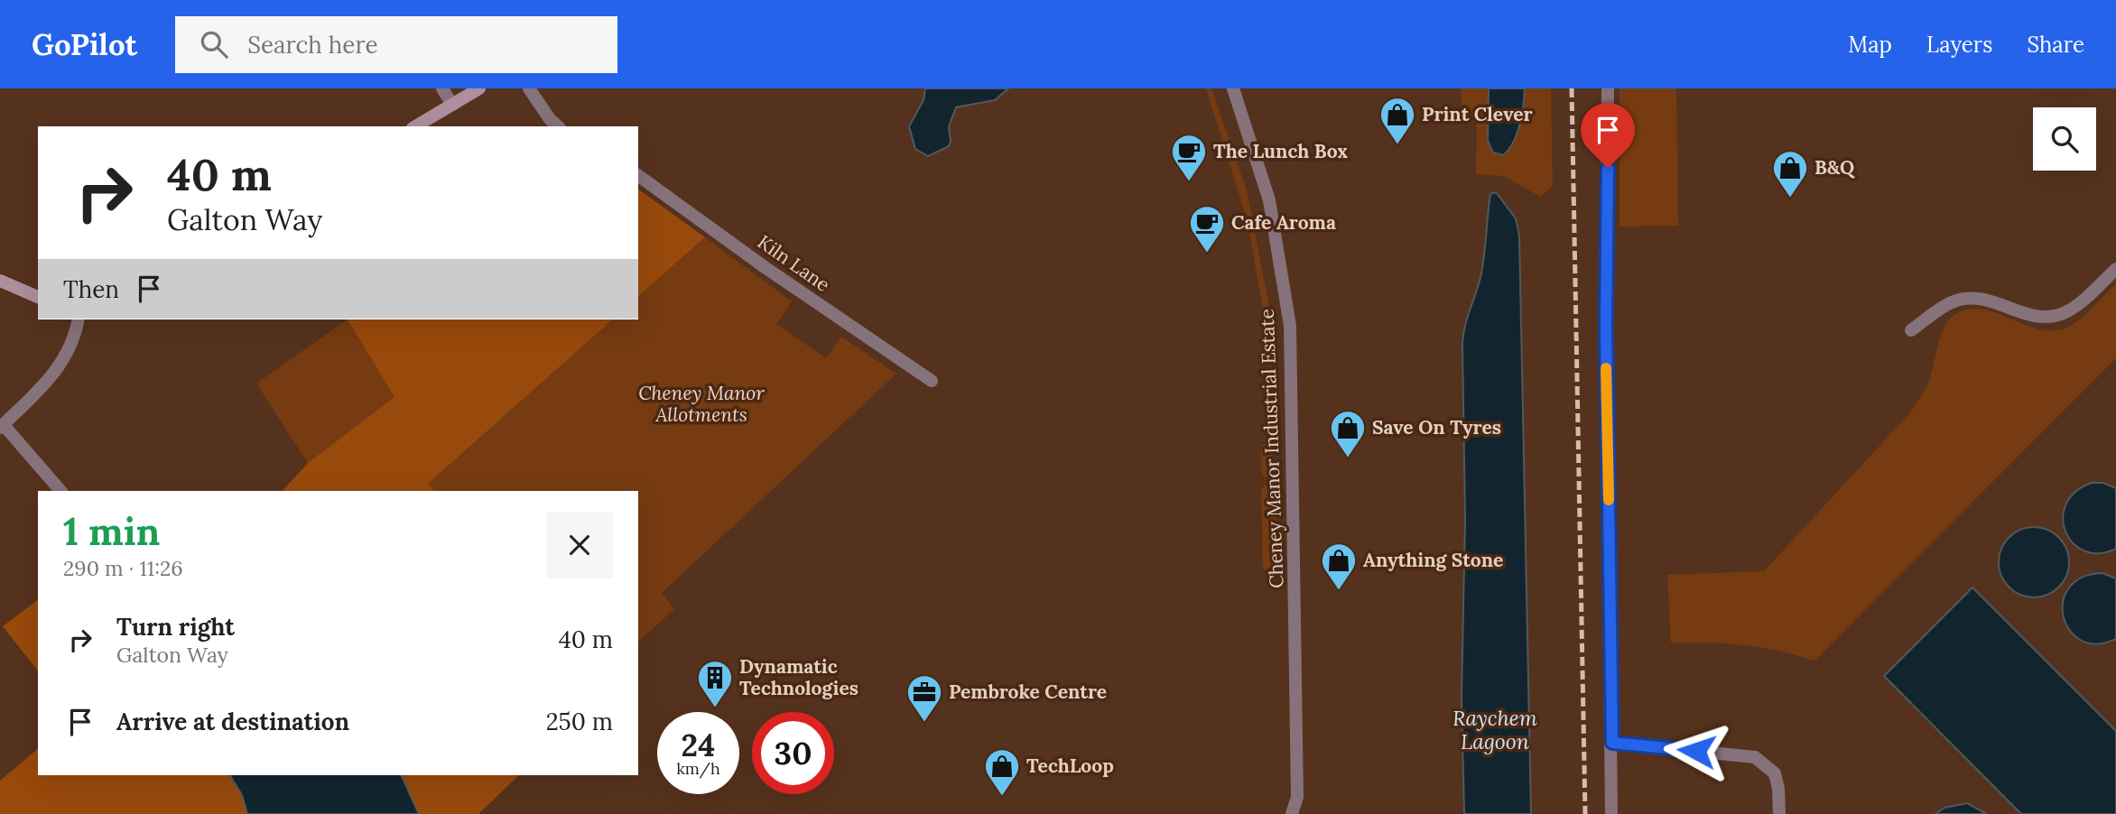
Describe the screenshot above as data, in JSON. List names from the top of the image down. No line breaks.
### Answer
{"streets":{"street":["Kiln Lane","Cheney Manor Industrial Estate"]},"water":["Raychem Lagoon"],"parks":["Cheney Manor Allotments"],"places":{"shop":["Print Clever","B&Q","Save On Tyres","Anything Stone","TechLoop"],"cafe":["The Lunch Box","Cafe Aroma"],"building":["Dynamatic Technologies"],"office":["Pembroke Centre"]},"page":{"header":"GoPilot","search":"Search here","nav":["Map","Layers","Share"],"turn":["40 m","Galton Way"],"then":"Then","heading":["1 min","290 m · 11:26"],"list":[{"name":"Turn right","note":"Galton Way","value":"40 m"},{"name":"Arrive at destination","value":"250 m"}],"speed":"24 km/h","limit":"30"}}
